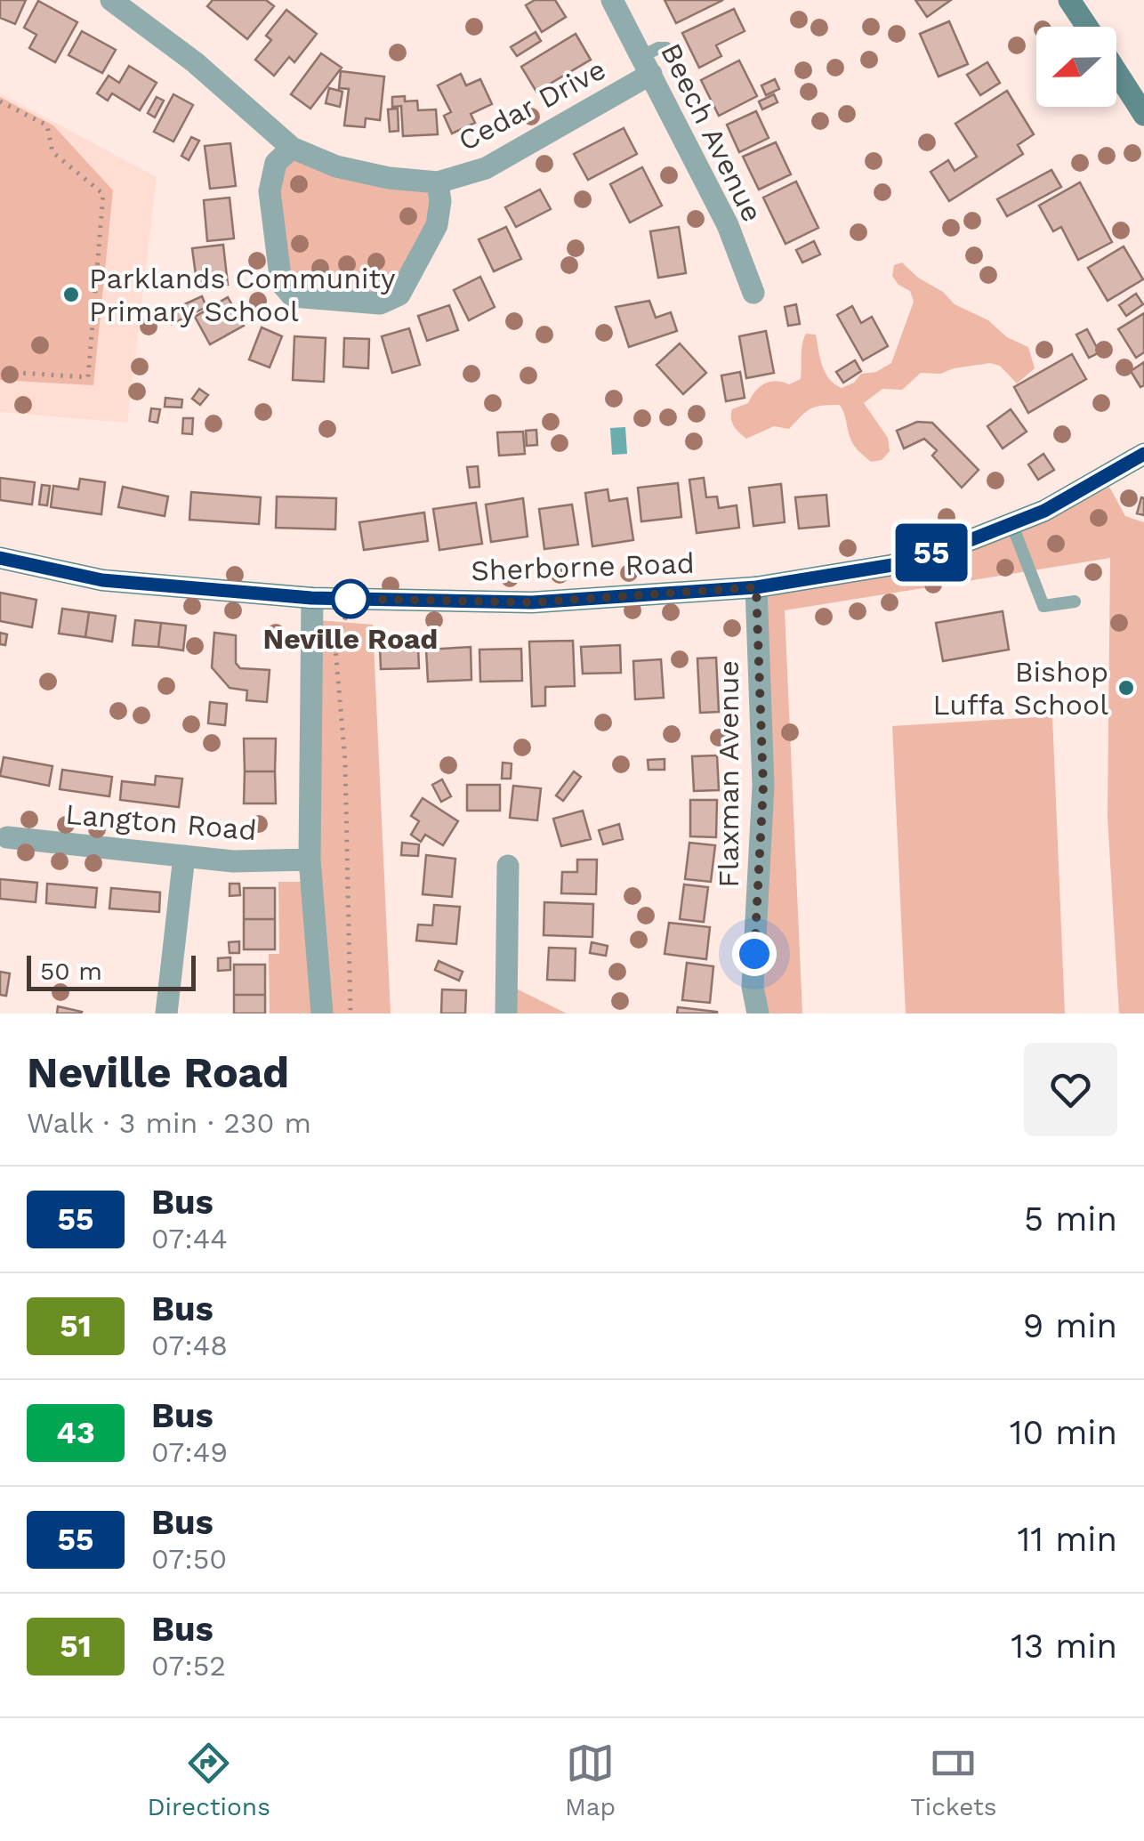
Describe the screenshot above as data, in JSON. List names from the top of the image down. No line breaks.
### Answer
{"streets":{"street":["Cedar Drive","Beech Avenue","Sherborne Road","Flaxman Avenue","Langton Road"]},"crossings":[["Cedar Drive","Beech Avenue"],["Sherborne Road","Flaxman Avenue"]],"places":["Parklands Community Primary School","Neville Road","Bishop Luffa School"],"lines":["bus line 55"],"scale_bar":"50 m","north":"left","page":{"on_map":"55","scale":"50 m","heading":["Neville Road","Walk · 3 min · 230 m"],"list":[{"mark":"55","name":"Bus","note":"07:44","value":"5 min"},{"mark":"51","name":"Bus","note":"07:48","value":"9 min"},{"mark":"43","name":"Bus","note":"07:49","value":"10 min"},{"mark":"55","name":"Bus","note":"07:50","value":"11 min"},{"mark":"51","name":"Bus","note":"07:52","value":"13 min"}],"tabs":["Directions","Map","Tickets"]}}
